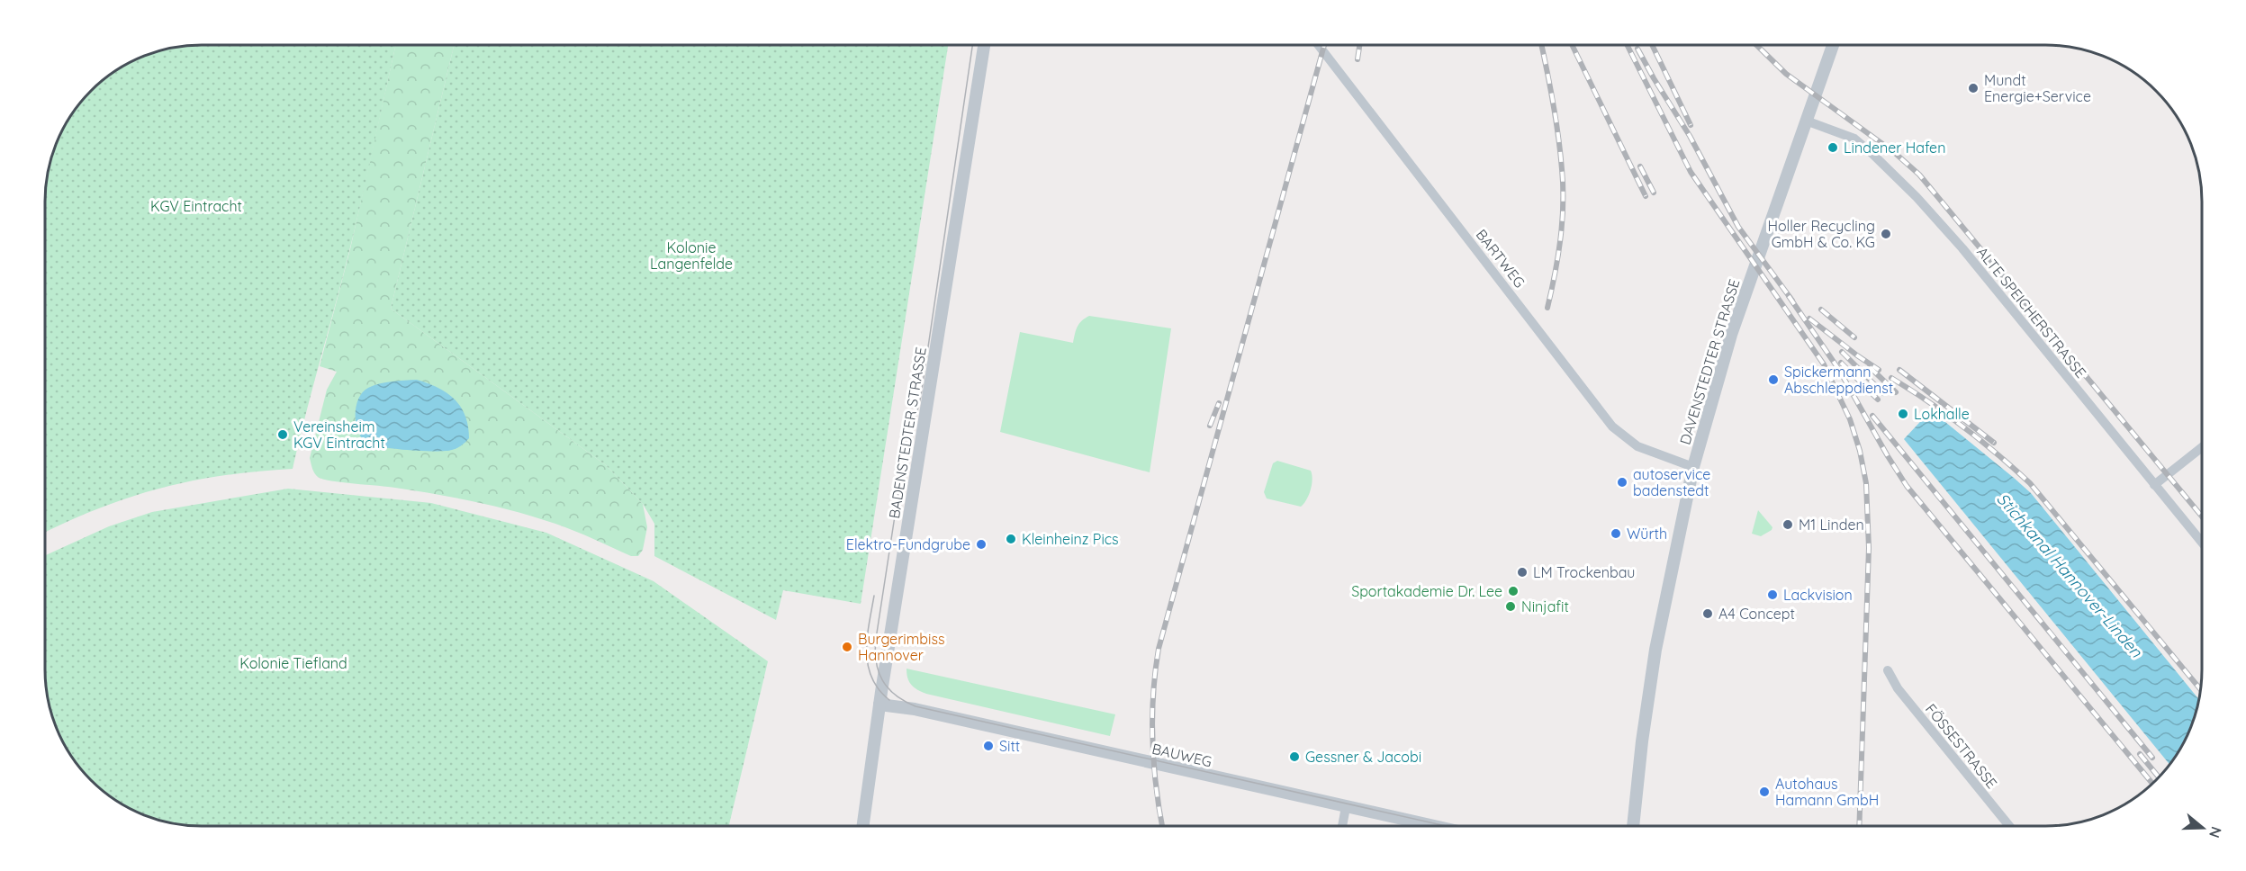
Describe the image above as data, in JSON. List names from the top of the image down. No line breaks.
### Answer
{"streets":{"street":["BARTWEG","ALTE SPEICHERSTRASSE","DAVENSTEDTER STRASSE","BADENSTEDTER STRASSE","FÖSSESTRASSE","BAUWEG"]},"crossings":[["BARTWEG","DAVENSTEDTER STRASSE"],["ALTE SPEICHERSTRASSE","DAVENSTEDTER STRASSE"],["BADENSTEDTER STRASSE","BAUWEG"]],"water":["Stichkanal Hannover-Linden"],"parks":["KGV Eintracht","Kolonie Langenfelde","Kolonie Tiefland"],"places":["Mundt Energie+Service","Lindener Hafen","Holler Recycling GmbH & Co. KG","Spickermann Abschleppdienst","Lokhalle","Vereinsheim KGV Eintracht","autoservice badenstedt","M1 Linden","Würth","Kleinheinz Pics","Elektro-Fundgrube","LM Trockenbau","Sportakademie Dr. Lee","Lackvision","Ninjafit","A4 Concept","Burgerimbiss Hannover","Sitt","Gessner & Jacobi","Autohaus Hamann GmbH"],"north":"right"}
